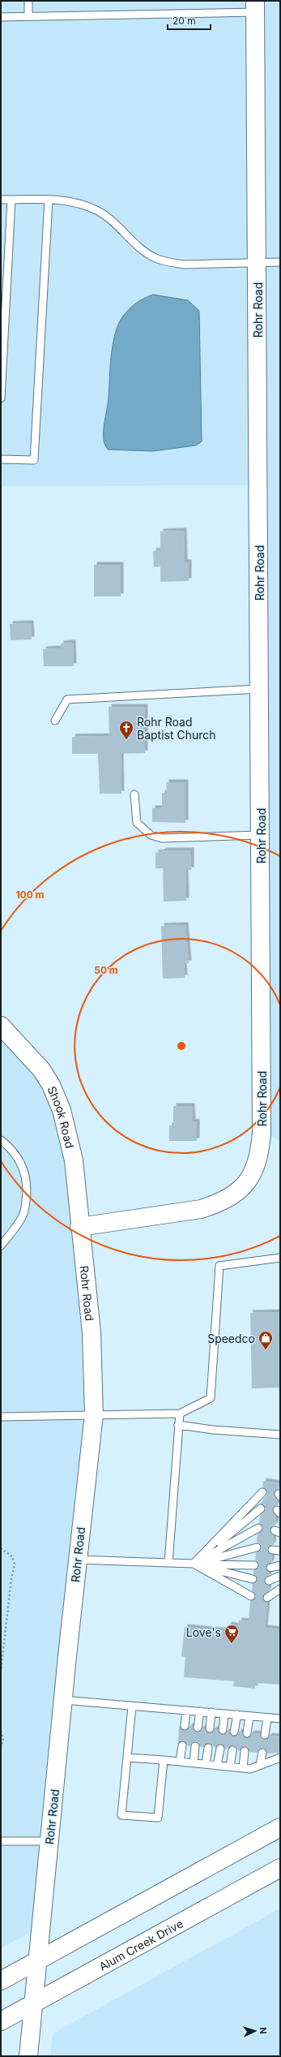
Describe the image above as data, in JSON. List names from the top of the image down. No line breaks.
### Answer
{"streets":{"street":["Rohr Road","Shook Road","Alum Creek Drive"]},"crossings":[["Rohr Road","Shook Road"],["Rohr Road","Alum Creek Drive"]],"places":{"church":["Rohr Road Baptist Church"],"shop":["Speedco"],"supermarket":["Love's"]},"scale_bar":"20 m","north":"right","rings":["100 m","50 m"]}
